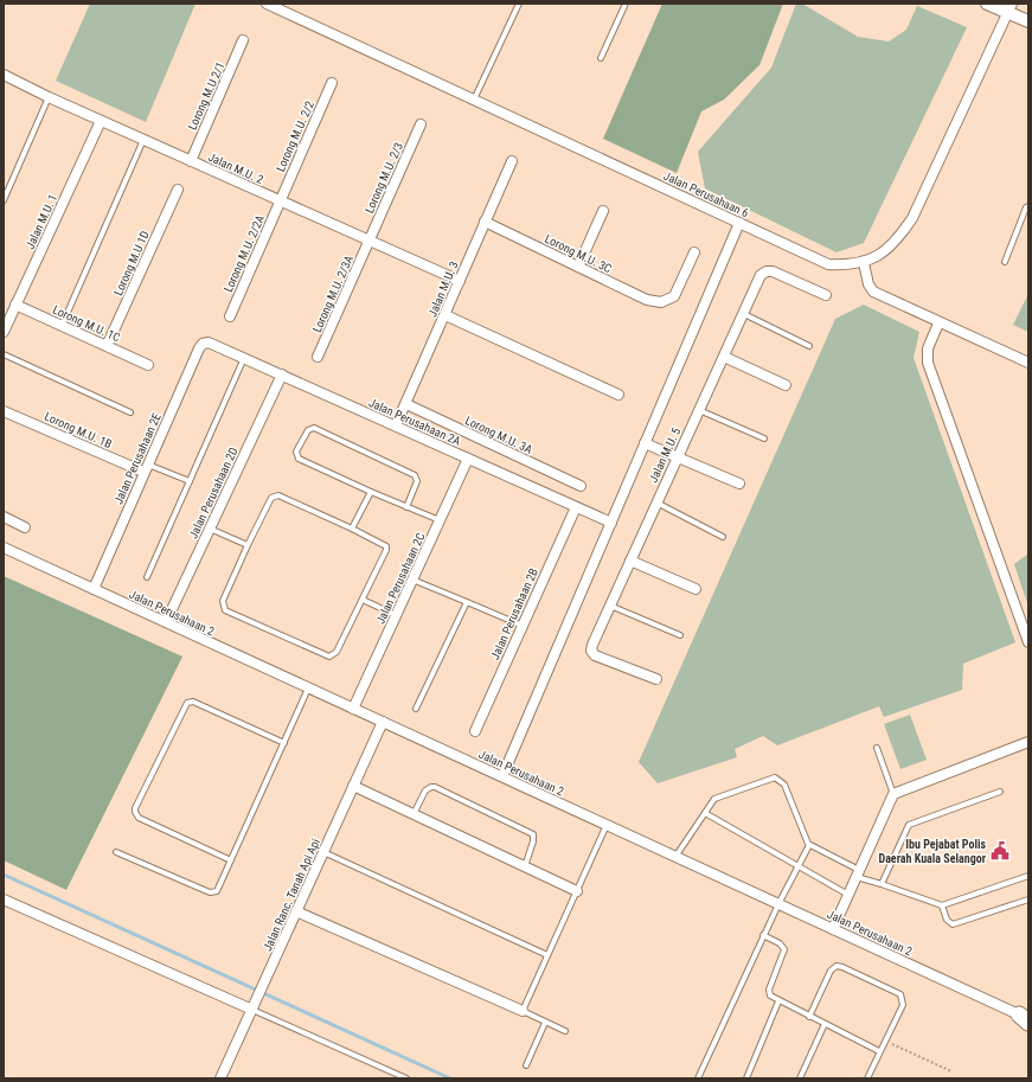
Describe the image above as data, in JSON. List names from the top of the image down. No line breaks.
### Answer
{"streets":{"street":["Lorong M.U 2/1","Lorong M.U. 2/2","Jalan M.U. 2","Lorong M.U. 2/3","Jalan Perusahaan 6","Jalan M.U. 1","Lorong M.U. 2/2A","Lorong M.U. 3C","Lorong M.U 1D","Jalan M.U. 3","Lorong M.U. 2/3A","Lorong M.U. 1C","Jalan Perusahaan 2A","Lorong M.U. 1B","Lorong M.U. 3A","Jalan M.U. 5","Jalan Perusahaan 2E","Jalan Perusahaan 2D","Jalan Perusahaan 2C","Jalan Perusahaan 2","Jalan Perusahaan 2B","Jalan Ranc. Tanah Api Api"]},"crossings":[["Lorong M.U 2/1","Jalan M.U. 2"],["Lorong M.U. 2/2","Jalan M.U. 2"],["Lorong M.U. 2/2","Lorong M.U. 2/2A"],["Jalan M.U. 2","Lorong M.U. 2/3"],["Jalan M.U. 2","Jalan M.U. 1"],["Jalan M.U. 2","Lorong M.U. 2/2A"],["Jalan M.U. 2","Jalan M.U. 3"],["Jalan M.U. 2","Lorong M.U. 2/3A"],["Lorong M.U. 2/3","Lorong M.U. 2/3A"],["Jalan M.U. 1","Lorong M.U. 1C"],["Lorong M.U. 3C","Jalan M.U. 3"],["Lorong M.U 1D","Lorong M.U. 1C"],["Jalan M.U. 3","Jalan Perusahaan 2A"],["Jalan M.U. 3","Lorong M.U. 3A"],["Jalan Perusahaan 2A","Jalan Perusahaan 2E"],["Jalan Perusahaan 2A","Jalan Perusahaan 2D"],["Jalan Perusahaan 2A","Jalan Perusahaan 2C"],["Jalan Perusahaan 2A","Jalan Perusahaan 2B"],["Lorong M.U. 1B","Jalan Perusahaan 2E"],["Jalan Perusahaan 2E","Jalan Perusahaan 2"],["Jalan Perusahaan 2D","Jalan Perusahaan 2"],["Jalan Perusahaan 2C","Jalan Perusahaan 2"],["Jalan Perusahaan 2","Jalan Ranc. Tanah Api Api"]],"places":{"public building":["Ibu Pejabat Polis Daerah Kuala Selangor"]}}
